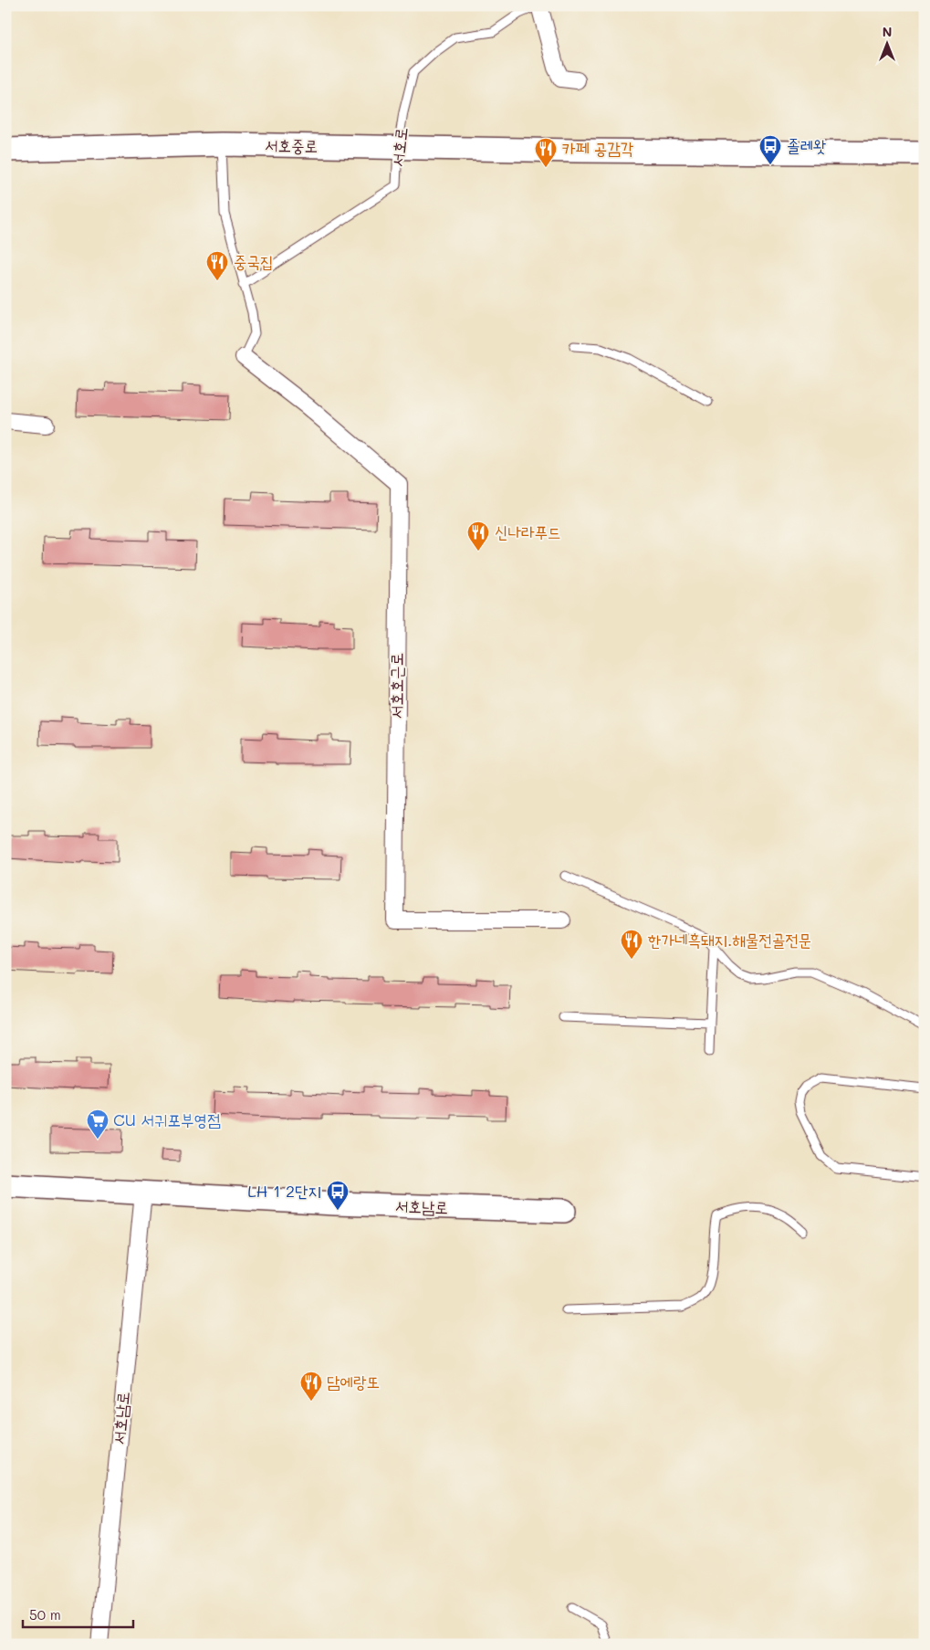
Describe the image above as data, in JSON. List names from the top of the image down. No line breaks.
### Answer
{"streets":{"main road":["서호중로","서호남로"],"street":["서호로","서호호근로"]},"crossings":[["서호중로","서호로"]],"places":{"bus stop":["졸레왓","LH 1 2단지"],"restaurant":["카페 공감각","중국집","신나라푸드","한가네흑돼지.해물전골전문","담에랑또"],"supermarket":["CU 서귀포부영점"]},"scale_bar":"50 m","north":"top"}
